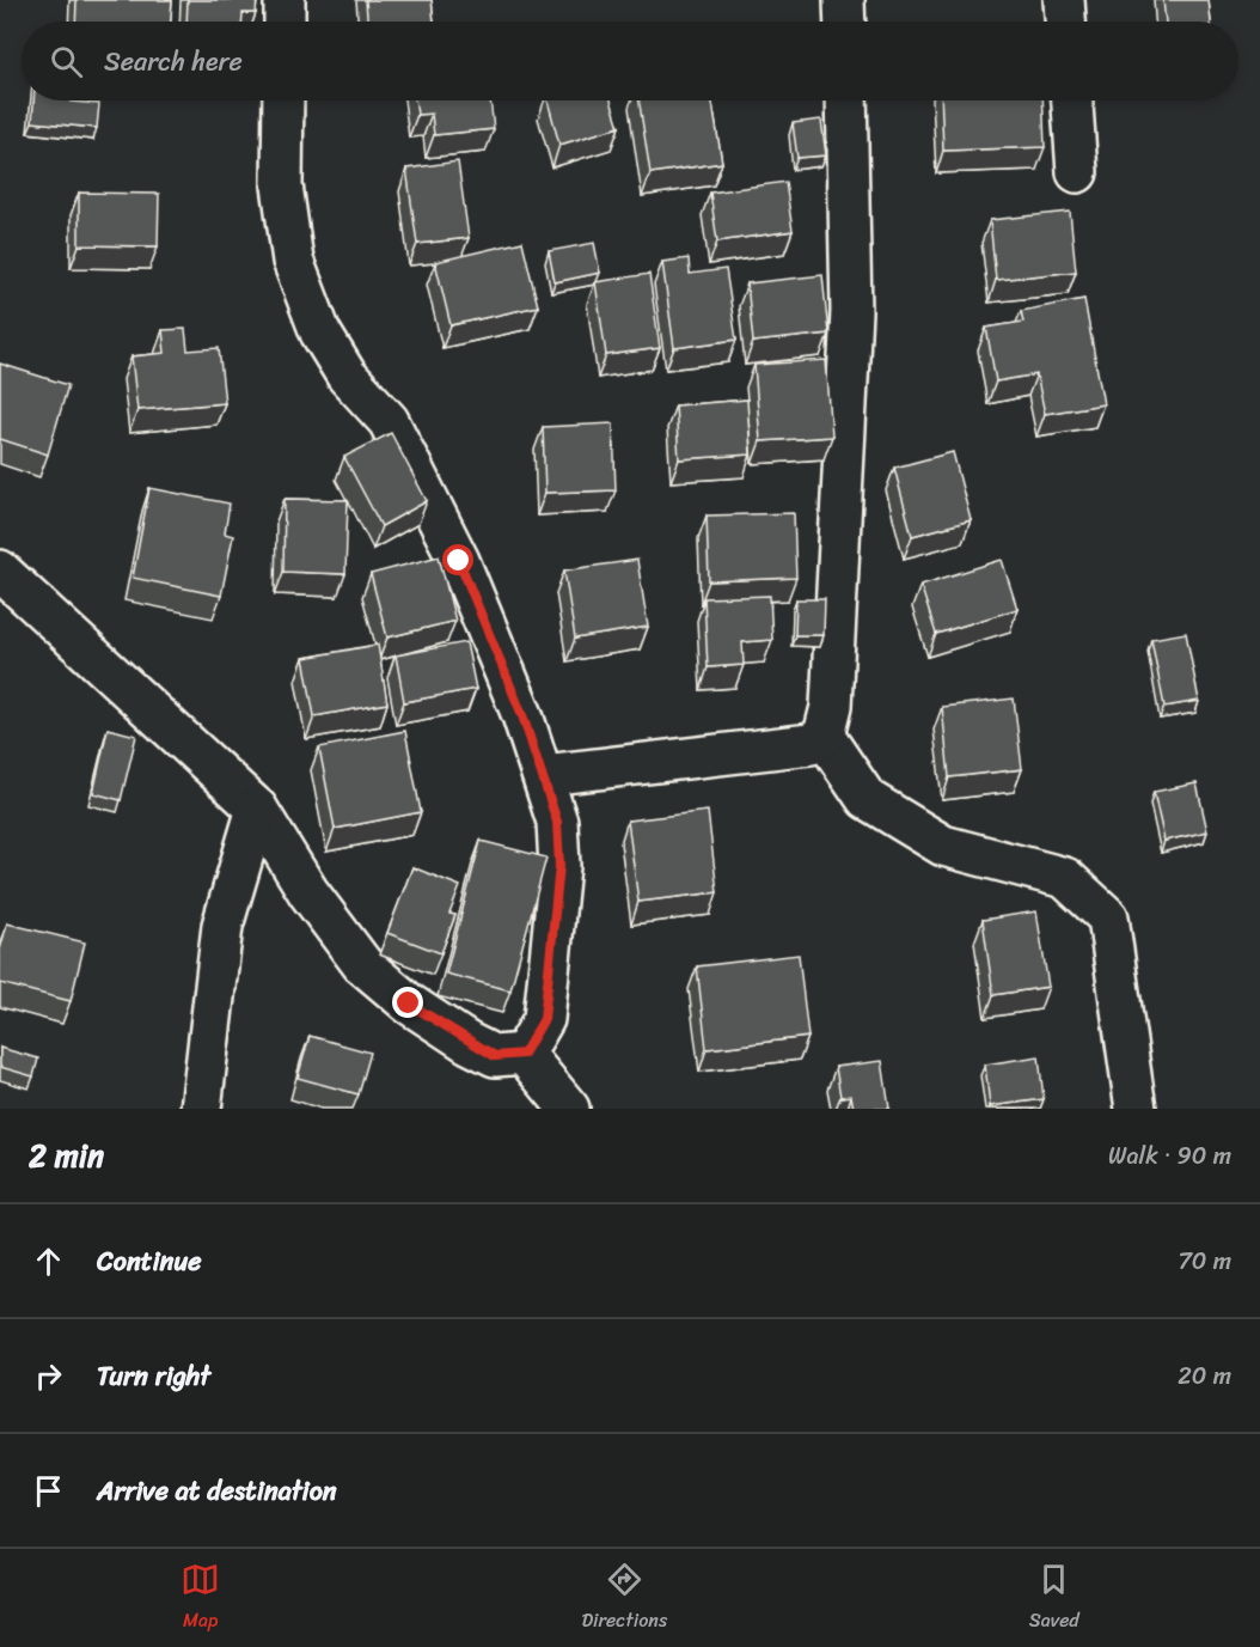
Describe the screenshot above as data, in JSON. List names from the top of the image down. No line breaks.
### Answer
{"page":{"search":"Search here","heading":["2 min","Walk · 90 m"],"list":[["Continue","70 m"],["Turn right","20 m"],"Arrive at destination"],"nav":["Map","Directions","Saved"]}}
